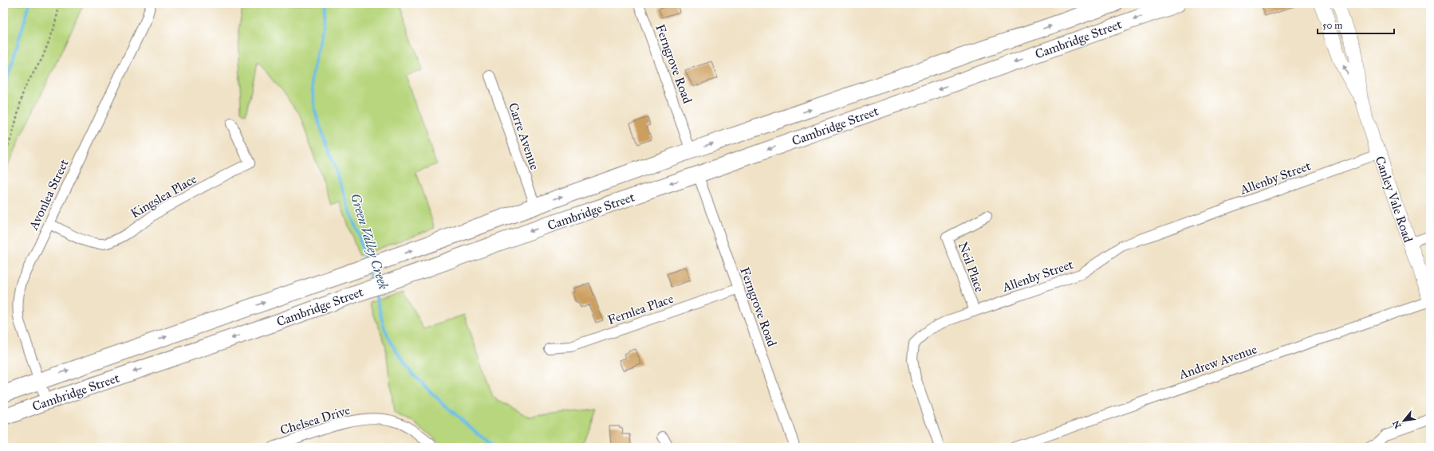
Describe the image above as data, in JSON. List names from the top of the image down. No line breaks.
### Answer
{"streets":{"highway":["Cambridge Street"],"main road":["Canley Vale Road"],"street":["Ferngrove Road","Carre Avenue","Allenby Street","Avonlea Street","Kingslea Place","Neil Place","Fernlea Place","Andrew Avenue","Chelsea Drive"]},"crossings":[["Cambridge Street","Ferngrove Road"],["Cambridge Street","Carre Avenue"],["Cambridge Street","Avonlea Street"],["Ferngrove Road","Fernlea Place"],["Allenby Street","Canley Vale Road"],["Allenby Street","Neil Place"],["Avonlea Street","Kingslea Place"],["Canley Vale Road","Andrew Avenue"]],"water":["Green Valley Creek"],"scale_bar":"50 m","north":"bottom left"}
